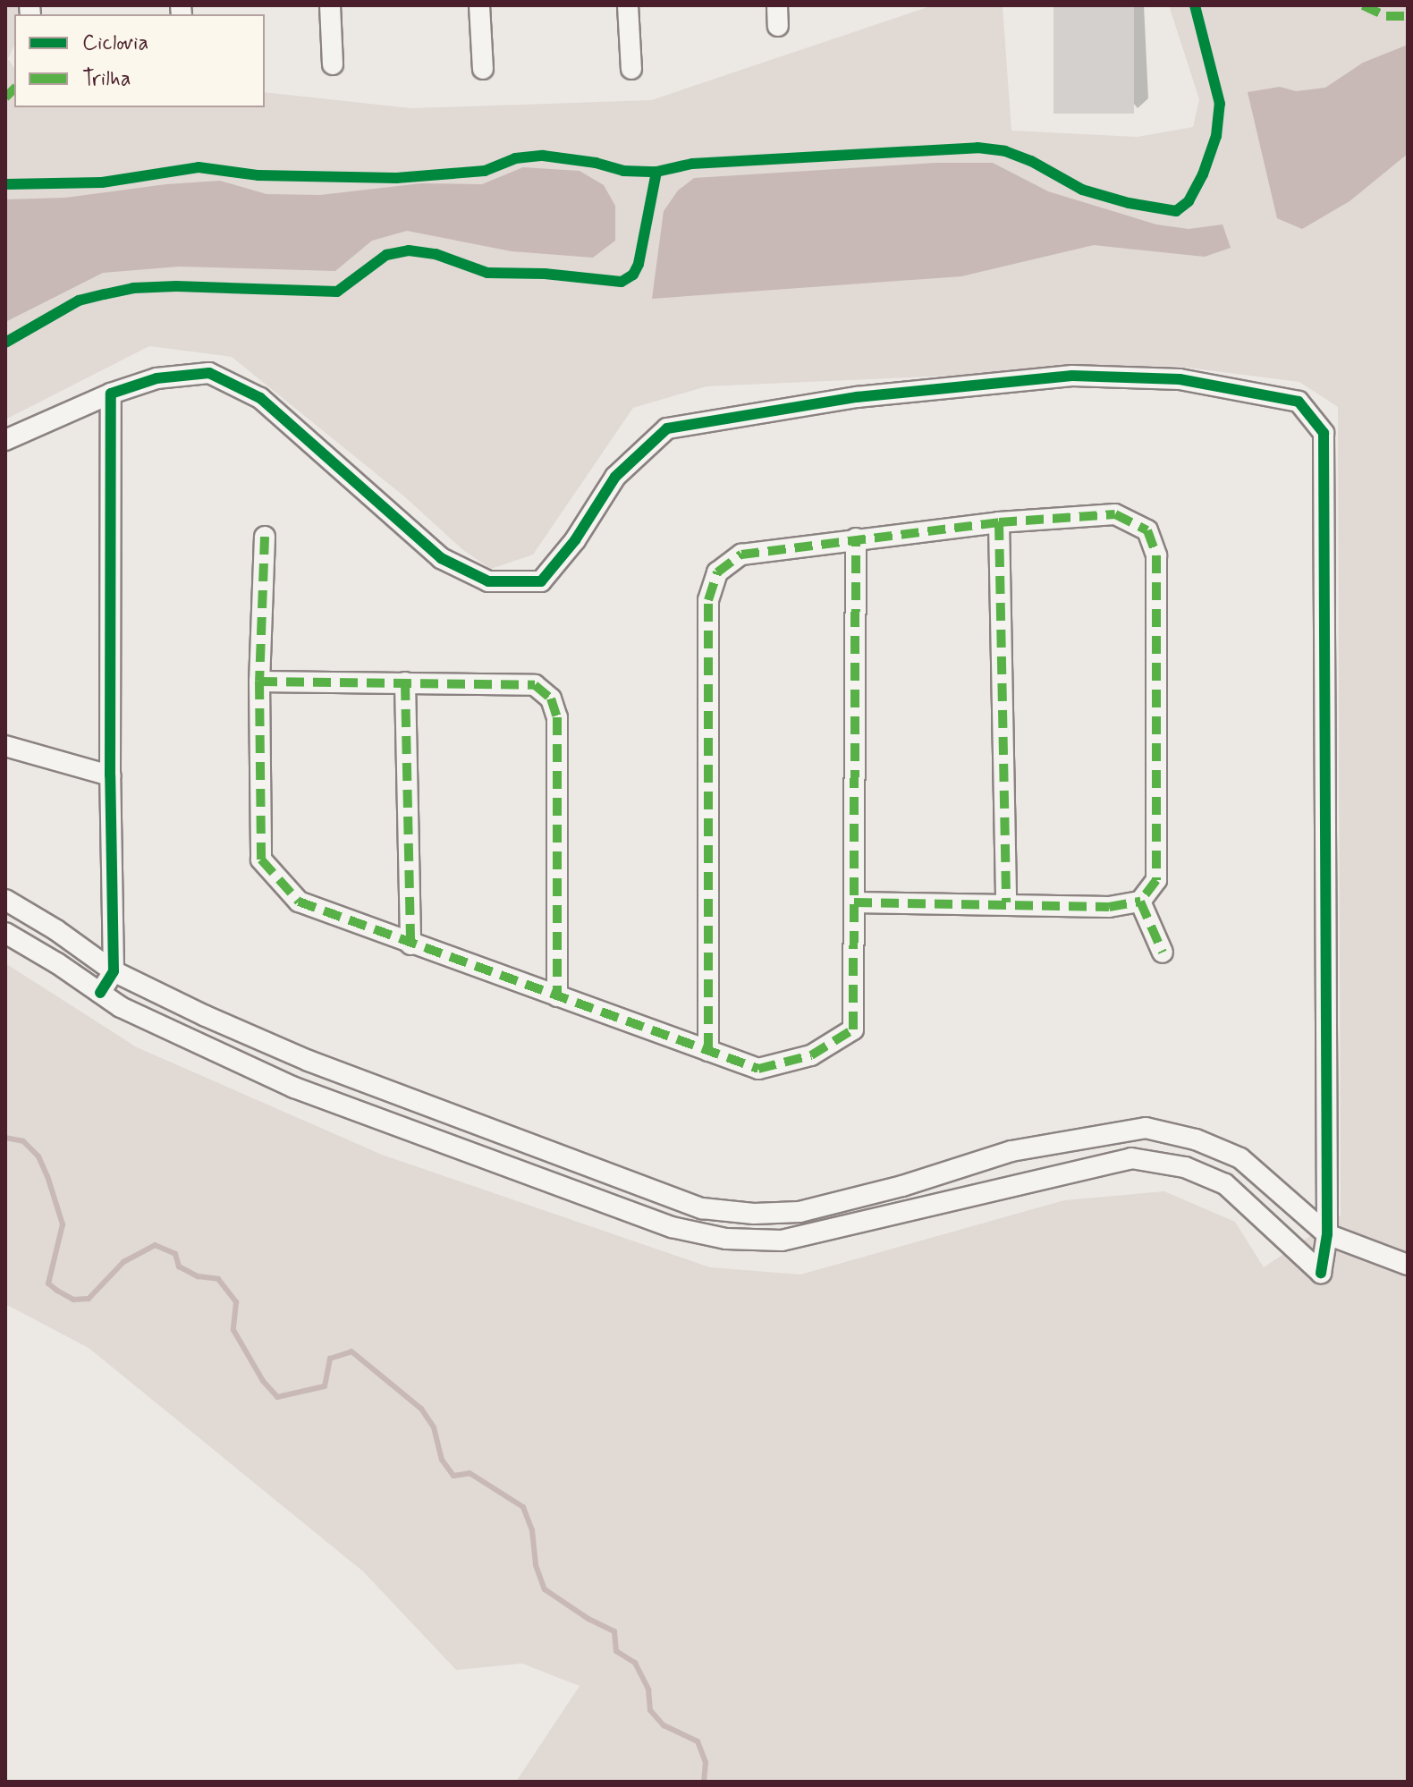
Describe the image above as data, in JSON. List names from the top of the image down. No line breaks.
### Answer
{"legend":["Ciclovia","Trilha"]}
